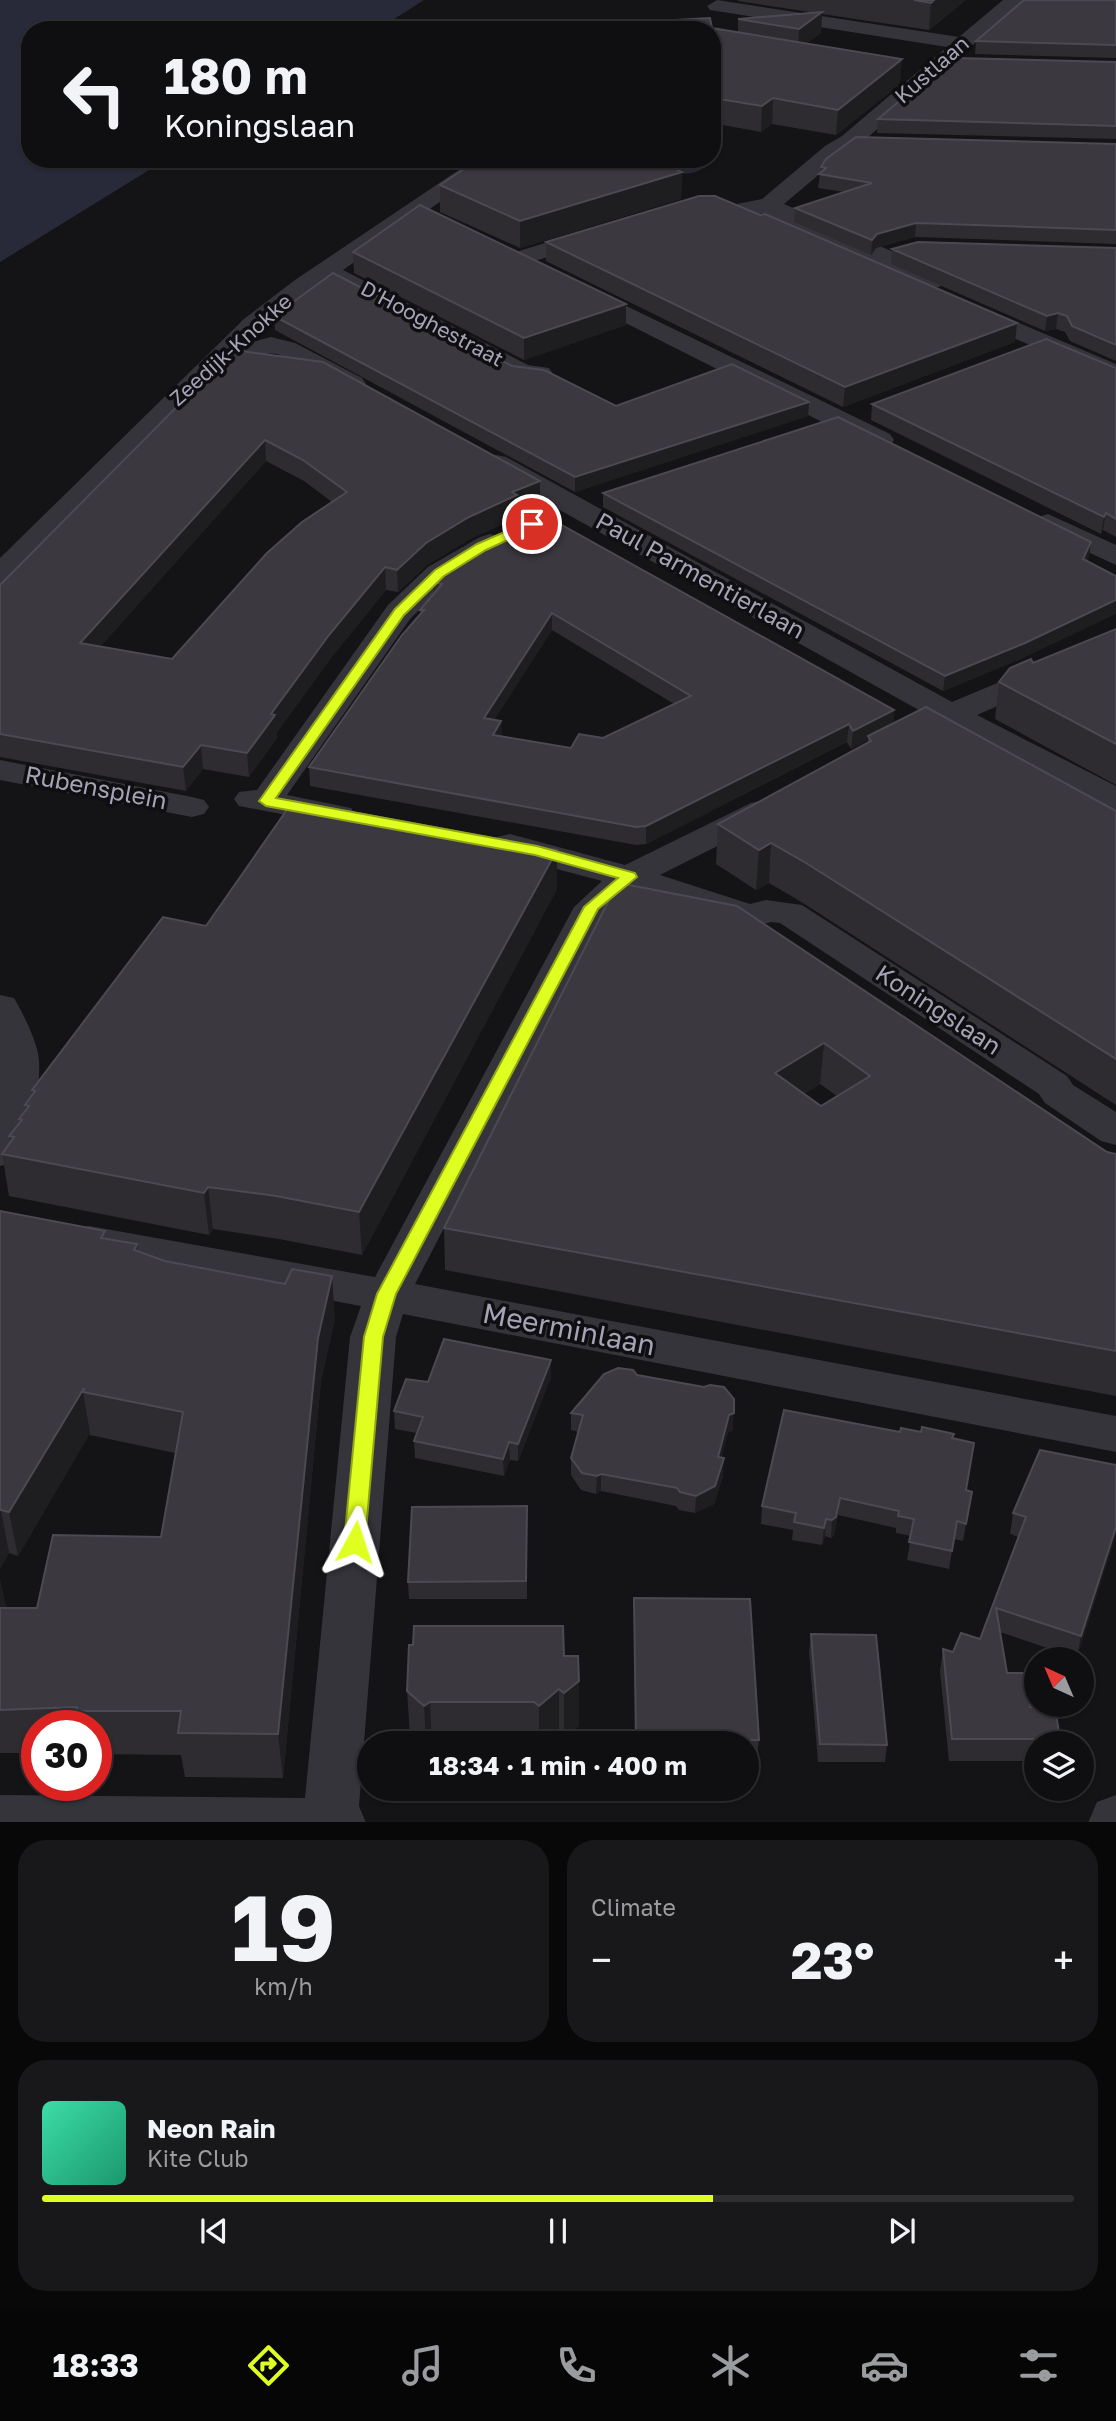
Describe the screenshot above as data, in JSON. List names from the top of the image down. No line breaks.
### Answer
{"streets":{"street":["Kustlaan","D'Hooghestraat","Zeedijk-Knokke","Paul Parmentierlaan","Rubensplein","Koningslaan","Meerminlaan"]},"crossings":[["D'Hooghestraat","Zeedijk-Knokke"]],"north":"top left","page":{"turn":["180 m","Koningslaan"],"limit":"30","trip":"18:34 · 1 min · 400 m","tile":[["19","km/h"],"Climate"],"heat":["−","23°","+"],"song":["Neon Rain","Kite Club"],"tabs":"18:33"}}
